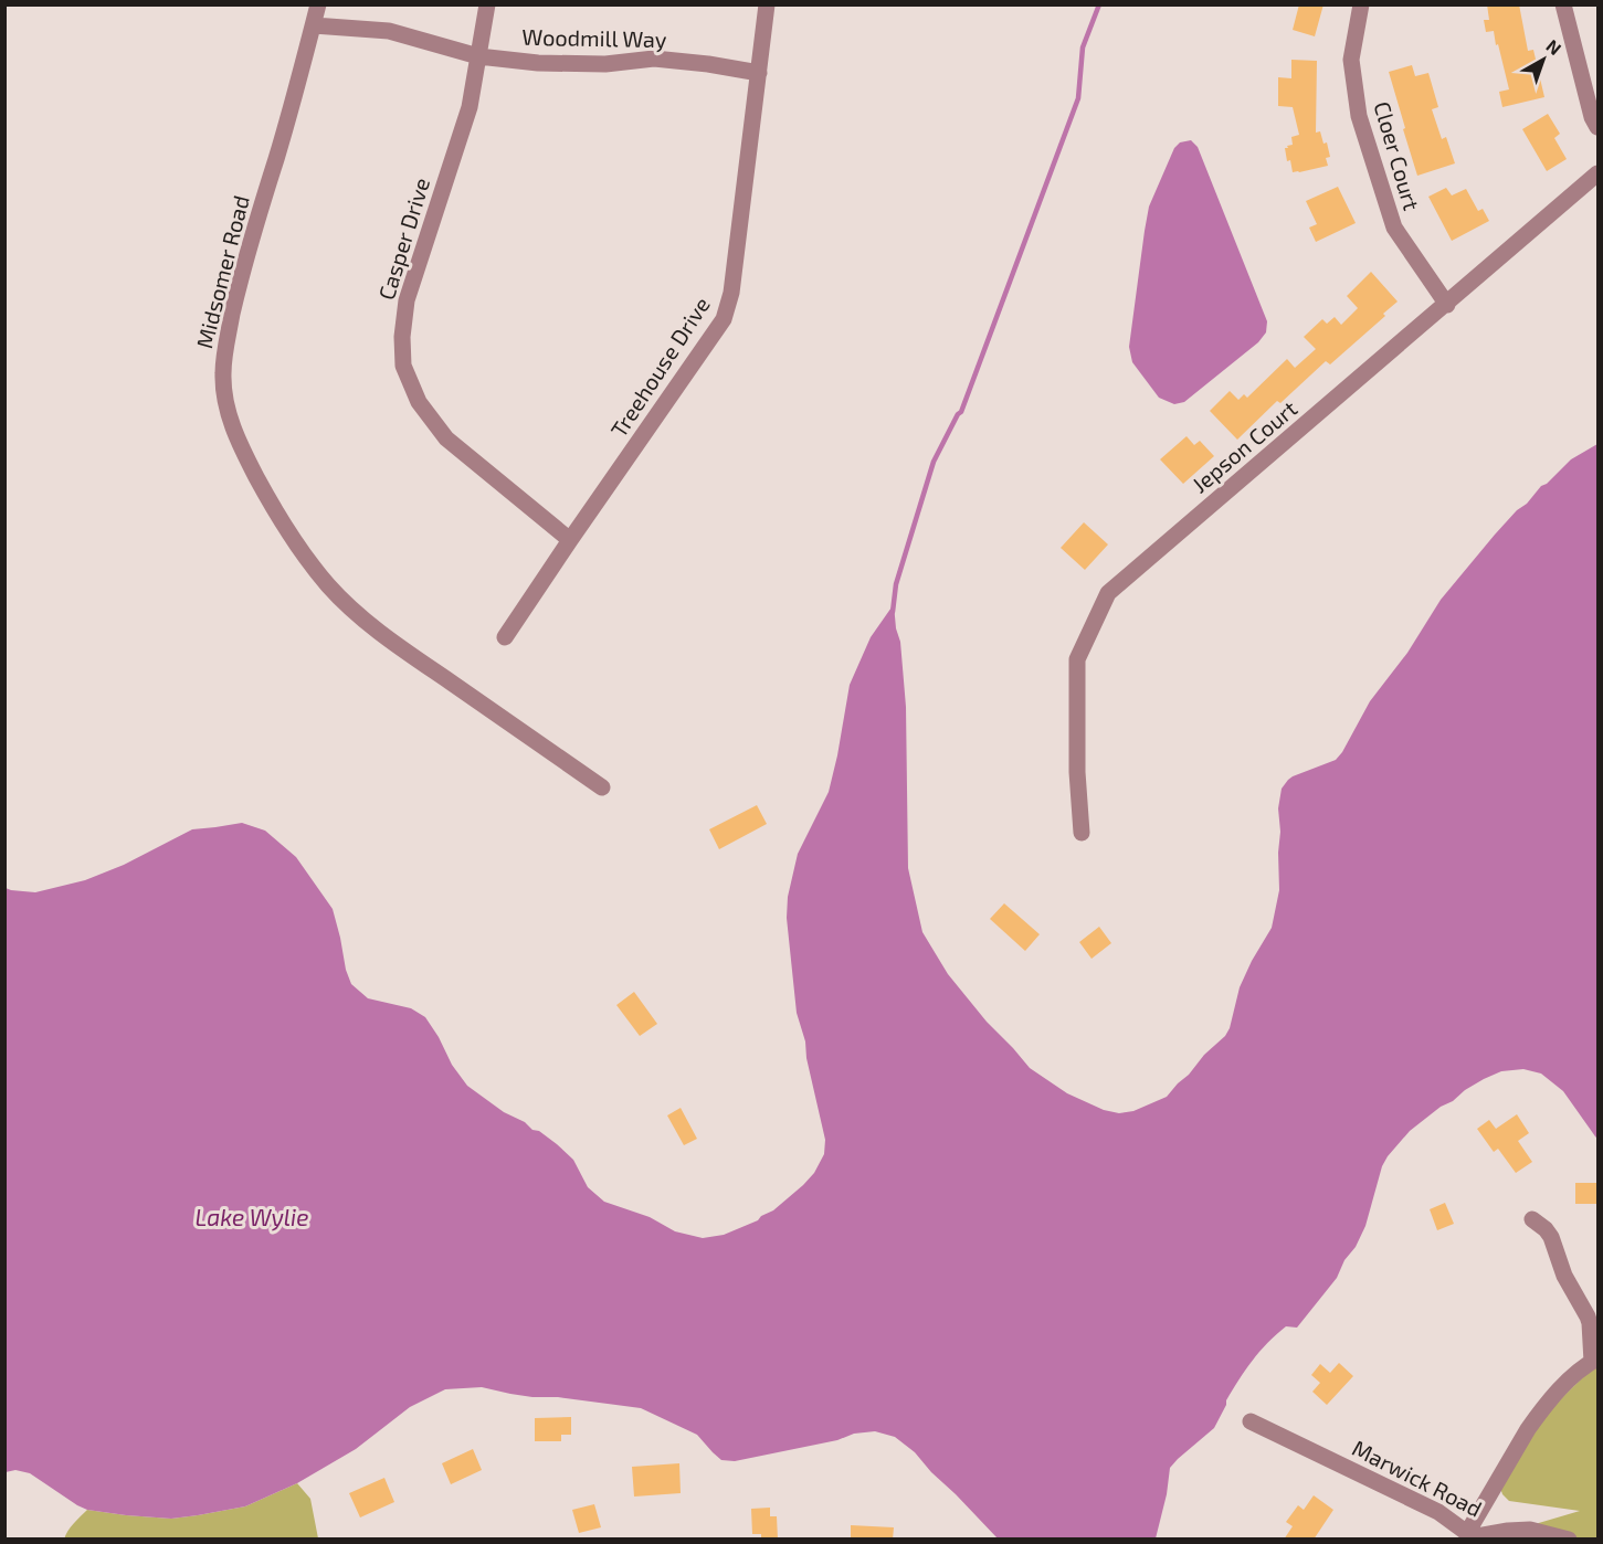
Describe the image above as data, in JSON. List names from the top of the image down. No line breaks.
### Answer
{"streets":{"street":["Woodmill Way","Cloer Court","Casper Drive","Midsomer Road","Treehouse Drive","Jepson Court","Marwick Road"]},"crossings":[["Woodmill Way","Casper Drive"],["Woodmill Way","Midsomer Road"],["Woodmill Way","Treehouse Drive"],["Cloer Court","Jepson Court"],["Casper Drive","Treehouse Drive"]],"water":["Lake Wylie"],"north":"top right"}
